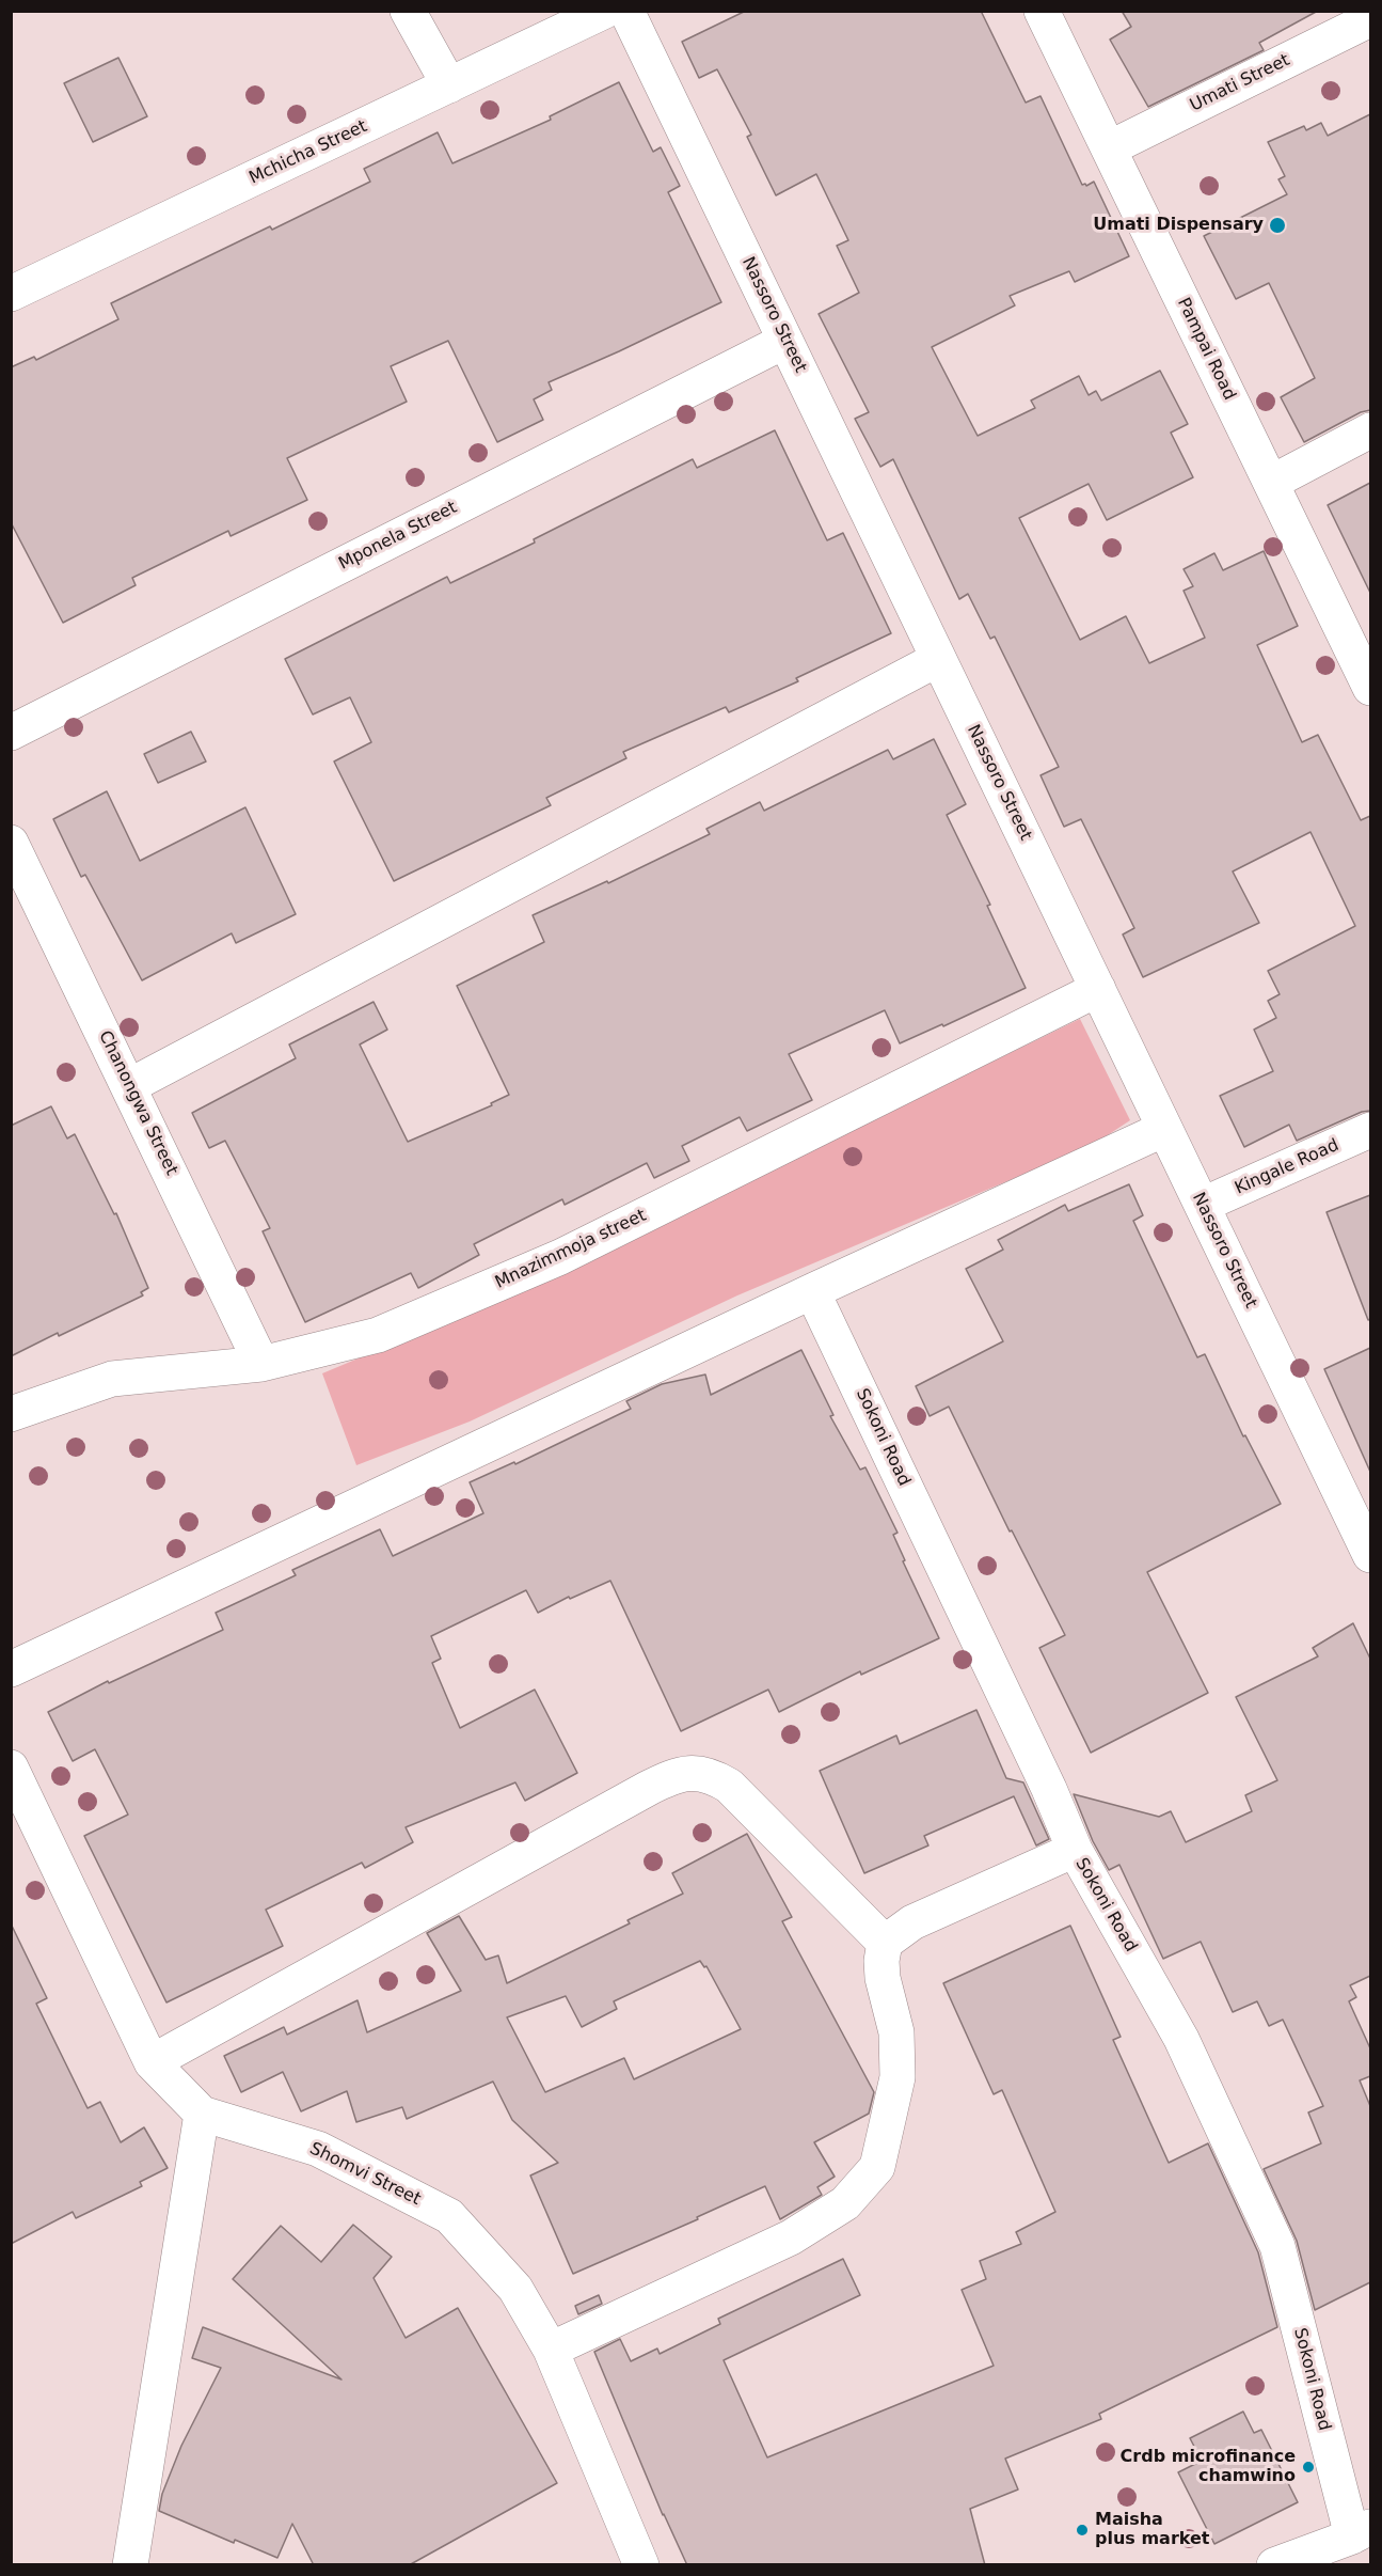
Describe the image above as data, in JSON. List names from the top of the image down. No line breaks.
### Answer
{"streets":{"street":["Umati Street","Mchicha Street","Nassoro Street","Pampai Road","Mponela Street","Chanongwa Street","Kingale Road","Mnazimmoja street","Sokoni Road","Shomvi Street"]},"crossings":[["Umati Street","Pampai Road"],["Nassoro Street","Mponela Street"],["Nassoro Street","Kingale Road"],["Nassoro Street","Mnazimmoja street"],["Chanongwa Street","Mnazimmoja street"]],"places":["Umati Dispensary","Crdb microfinance chamwino","Maisha plus market"]}
